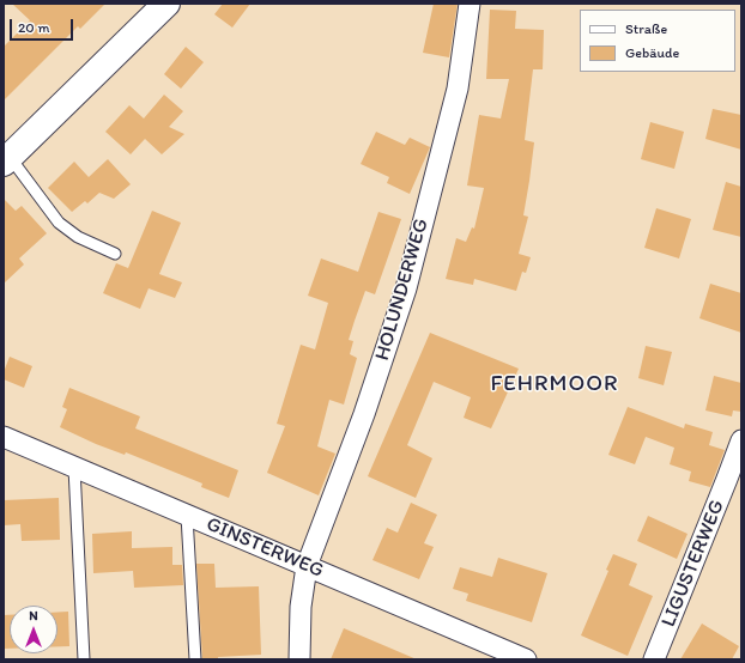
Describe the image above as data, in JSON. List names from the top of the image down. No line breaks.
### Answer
{"streets":{"street":["HOLUNDERWEG","GINSTERWEG","LIGUSTERWEG"]},"crossings":[["HOLUNDERWEG","GINSTERWEG"]],"districts":["FEHRMOOR"],"legend":["Straße","Gebäude"],"scale_bar":"20 m","north":"top"}
